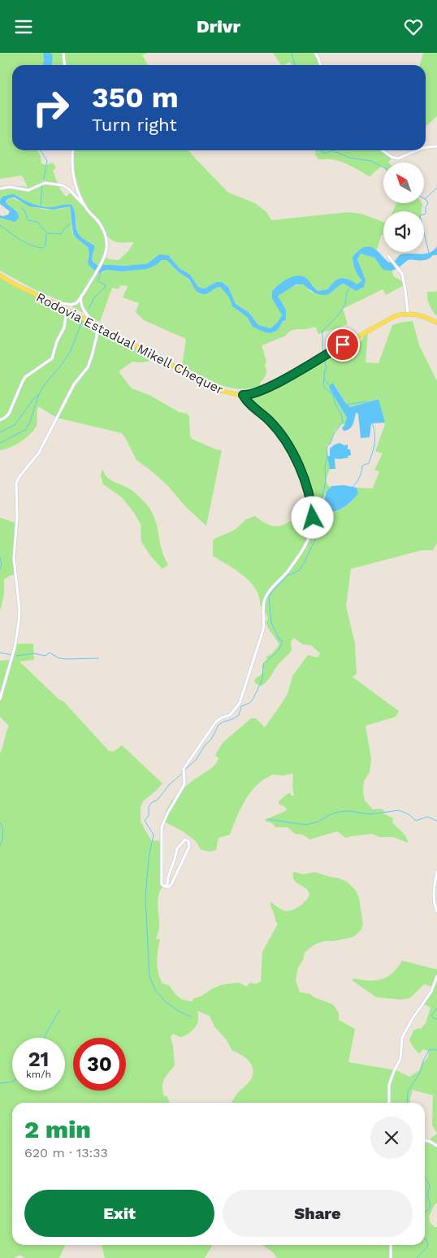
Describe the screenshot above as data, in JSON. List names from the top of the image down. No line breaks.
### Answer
{"streets":{"main road":["Rodovia Estadual Mikell Chequer"]},"north":"top left","page":{"header":"Drivr","turn":["350 m","Turn right"],"speed":"21 km/h","limit":"30","heading":["2 min","620 m · 13:33"],"buttons":["Exit","Share"]}}
